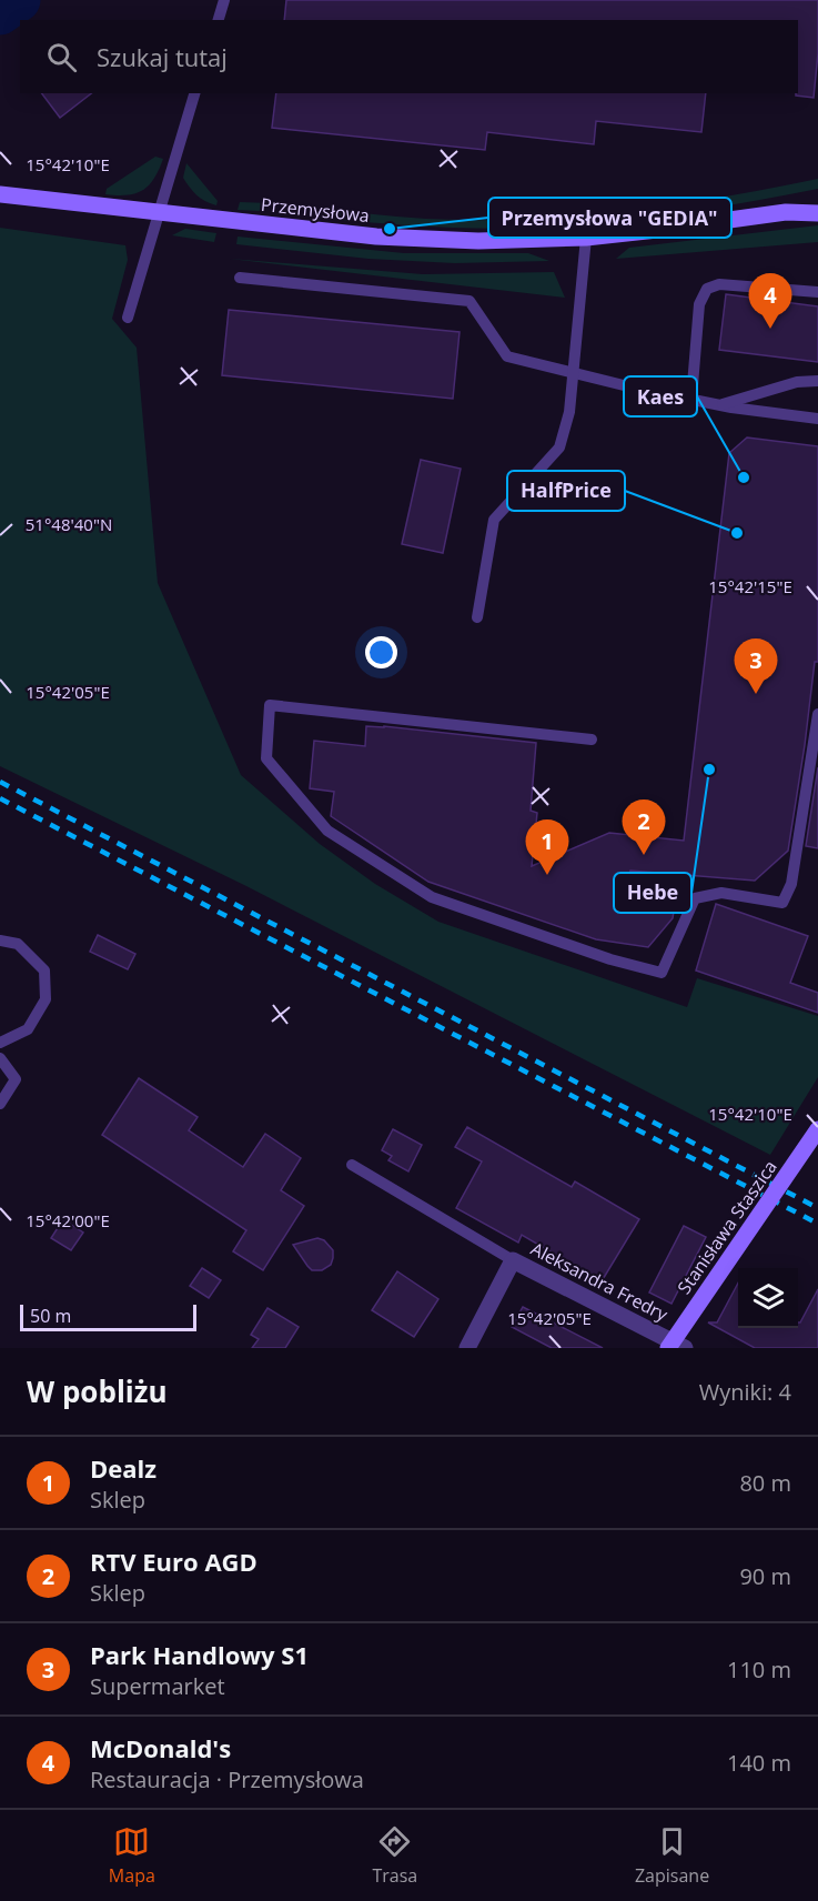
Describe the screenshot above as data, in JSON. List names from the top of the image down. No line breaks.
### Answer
{"streets":{"street":["Przemysłowa","Stanisława Staszica","Aleksandra Fredry"]},"places":["Przemysłowa \"GEDIA\"","Kaes","HalfPrice","Hebe"],"scale_bar":"50 m","page":{"search":"Szukaj tutaj","pins":["4","3","2","1"],"scale":"50 m","heading":["W pobliżu","Wyniki: 4"],"list":[{"mark":"1","name":"Dealz","note":"Sklep","value":"80 m"},{"mark":"2","name":"RTV Euro AGD","note":"Sklep","value":"90 m"},{"mark":"3","name":"Park Handlowy S1","note":"Supermarket","value":"110 m"},{"mark":"4","name":"McDonald's","note":"Restauracja · Przemysłowa","value":"140 m"}],"nav":["Mapa","Trasa","Zapisane"]},"coordinates":["15°42'10\"E","51°48'40\"N","15°42'15\"E","15°42'05\"E","15°42'00\"E"]}
